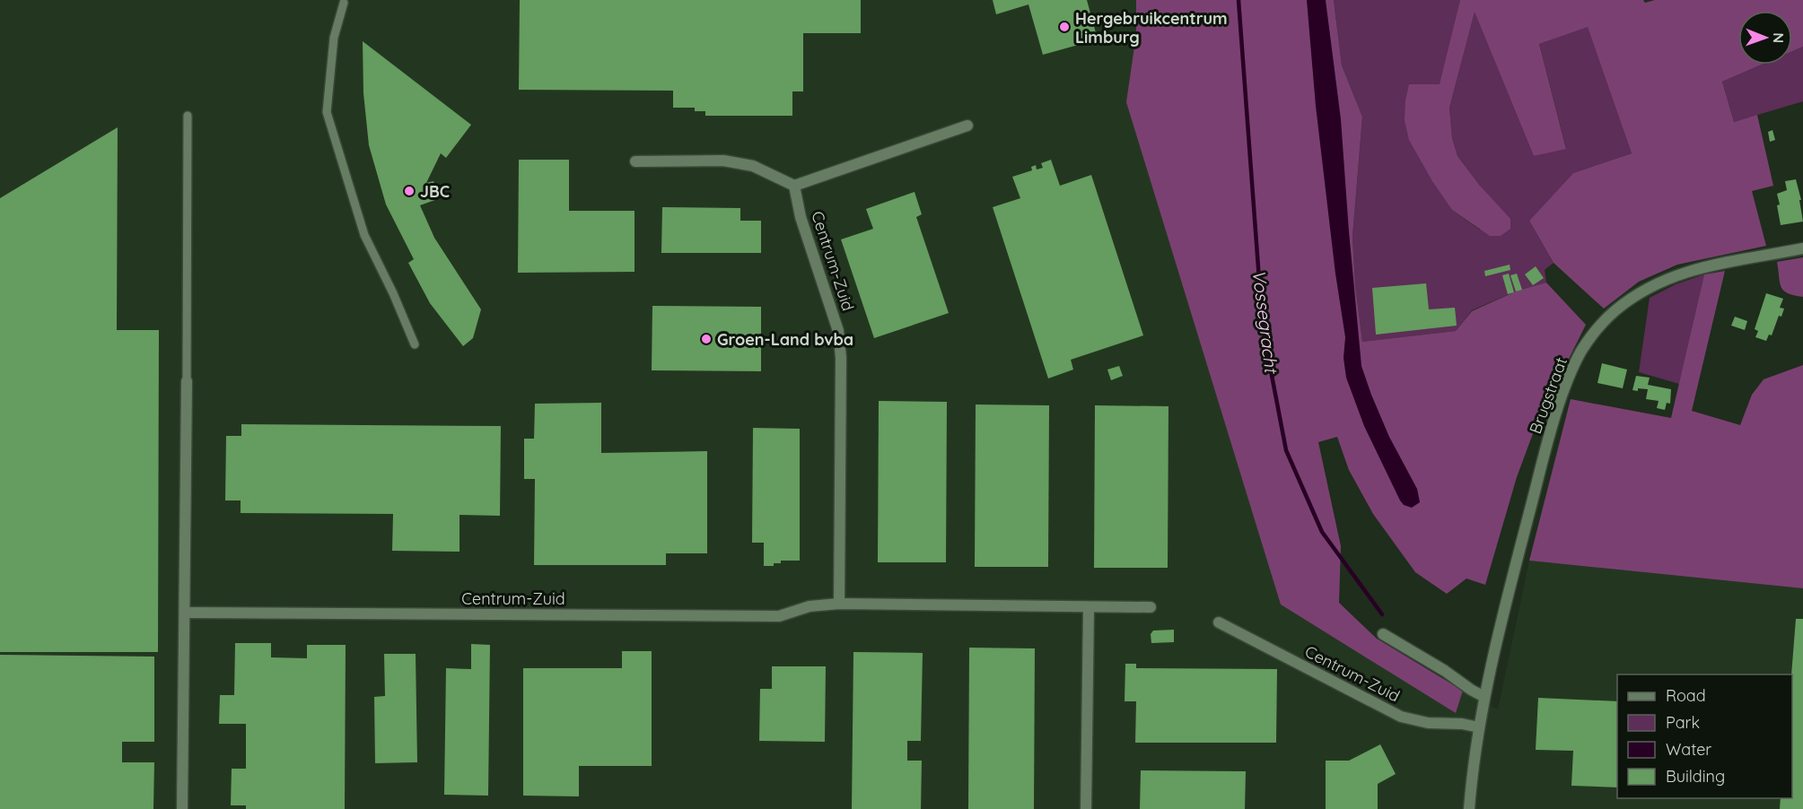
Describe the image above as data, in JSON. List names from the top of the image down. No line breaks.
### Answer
{"streets":{"street":["Centrum-Zuid","Brugstraat"]},"water":["Vossegracht"],"places":["Hergebruikcentrum Limburg","JBC","Groen-Land bvba"],"legend":["Road","Park","Water","Building"],"north":"right"}
